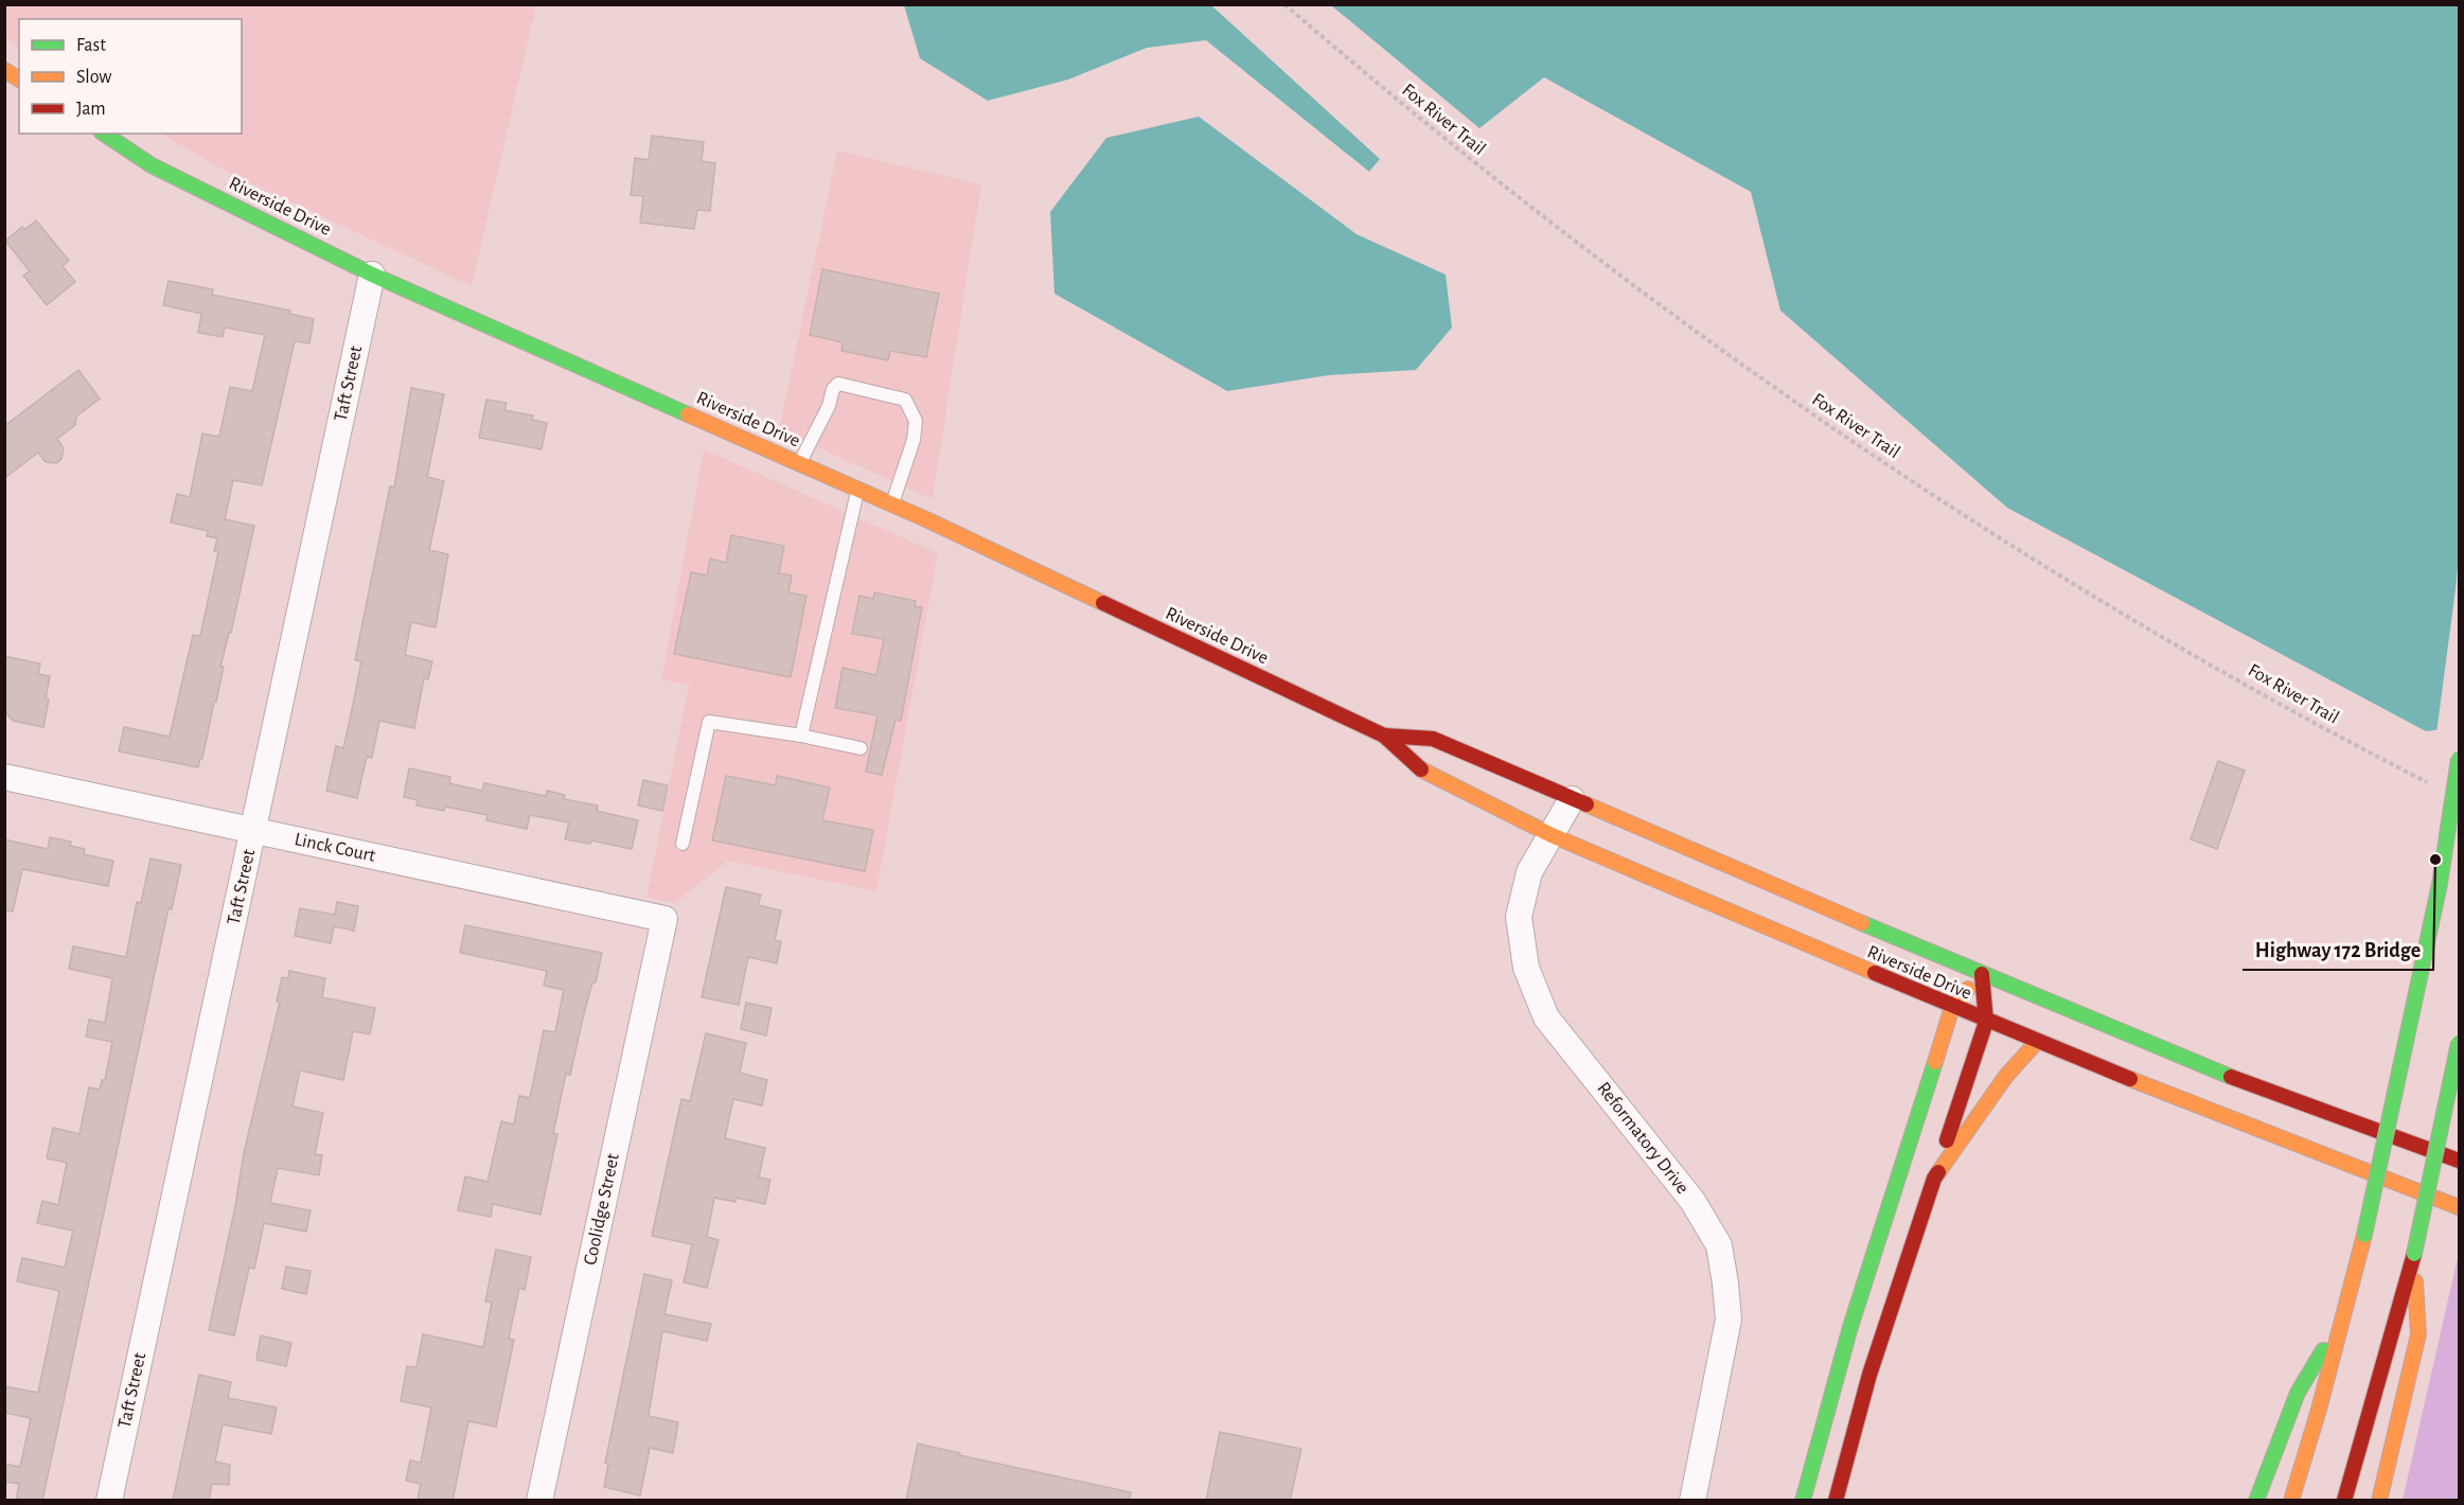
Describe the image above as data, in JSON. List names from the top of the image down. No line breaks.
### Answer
{"streets":{"main road":["Riverside Drive"],"street":["Taft Street","Linck Court","Reformatory Drive","Coolidge Street"],"path":["Fox River Trail"]},"crossings":[["Riverside Drive","Taft Street"],["Riverside Drive","Reformatory Drive"],["Taft Street","Linck Court"],["Linck Court","Coolidge Street"]],"places":["Highway 172 Bridge"],"legend":["Fast","Slow","Jam"]}
